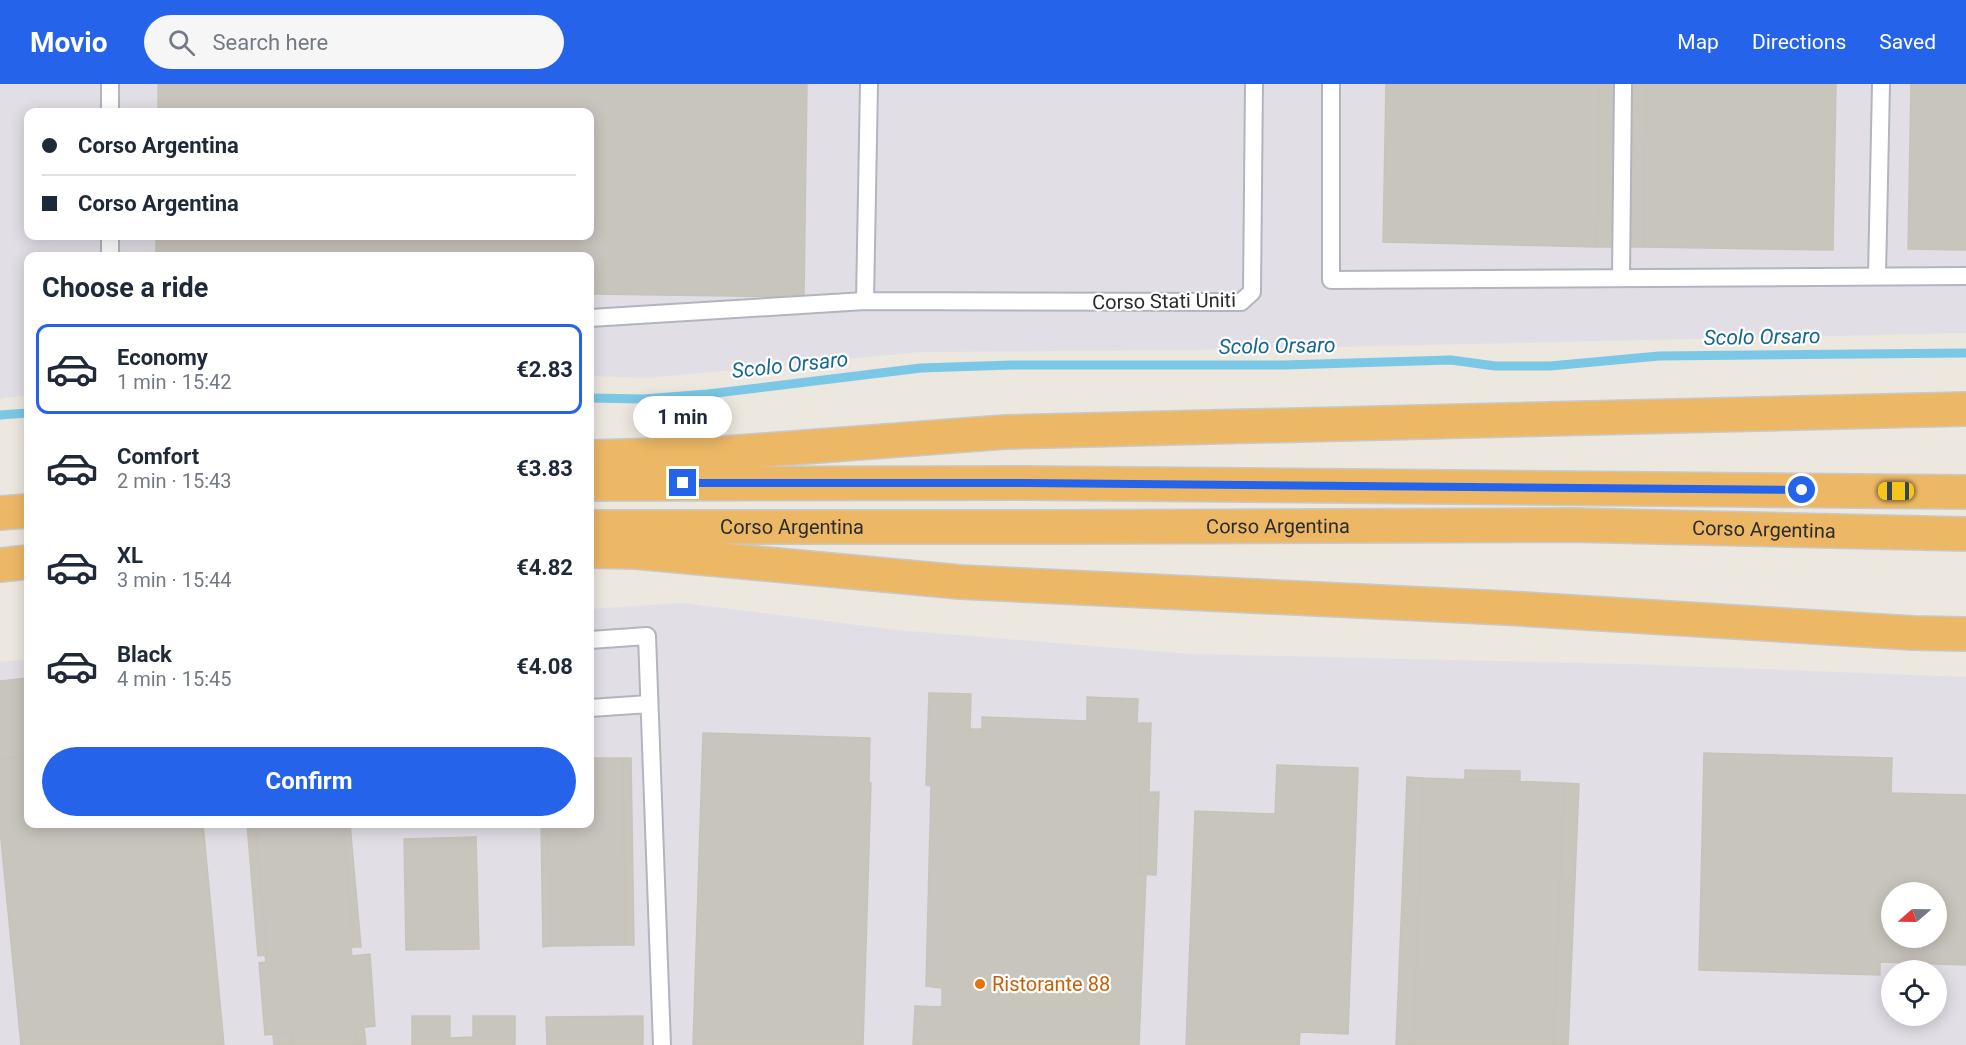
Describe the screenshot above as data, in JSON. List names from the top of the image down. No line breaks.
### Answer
{"streets":{"highway":["Corso Argentina"],"lane":["Corso Stati Uniti"]},"water":["Scolo Orsaro"],"places":["Ristorante 88"],"north":"left","page":{"header":"Movio","search":"Search here","nav":["Map","Directions","Saved"],"banner":["Corso Argentina","Corso Argentina"],"heading":"Choose a ride","list":[{"name":"Economy","note":"1 min · 15:42","value":"€2.83"},{"name":"Comfort","note":"2 min · 15:43","value":"€3.83"},{"name":"XL","note":"3 min · 15:44","value":"€4.82"},{"name":"Black","note":"4 min · 15:45","value":"€4.08"}],"bubble":"1 min","buttons":"Confirm"}}
